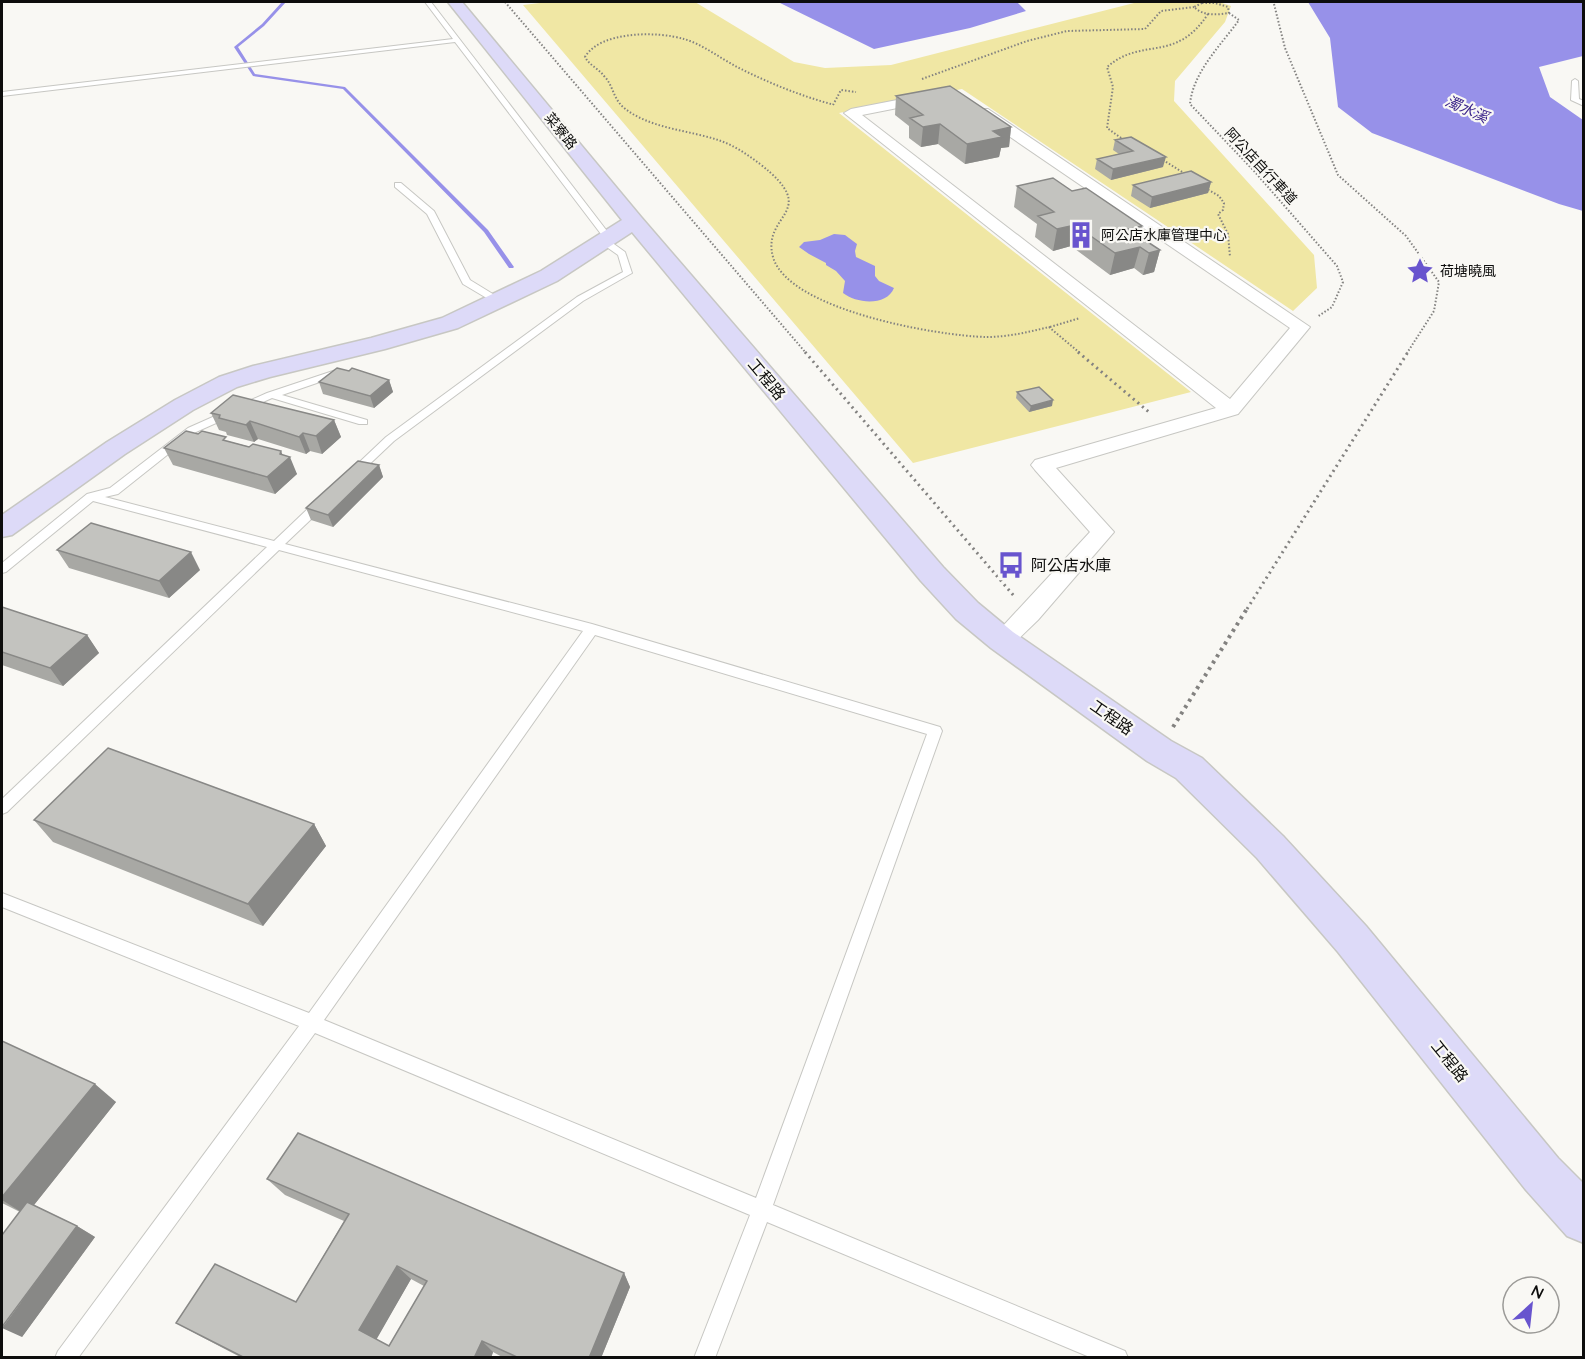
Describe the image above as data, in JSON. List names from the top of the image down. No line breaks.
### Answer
{"streets":{"street":["菜寮路","工程路"],"path":["阿公店自行車道"]},"crossings":[["菜寮路","工程路"]],"water":["濁水溪"],"places":{"building":["阿公店水庫管理中心"],"place":["荷塘曉風"],"bus stop":["阿公店水庫"]},"north":"top right"}
